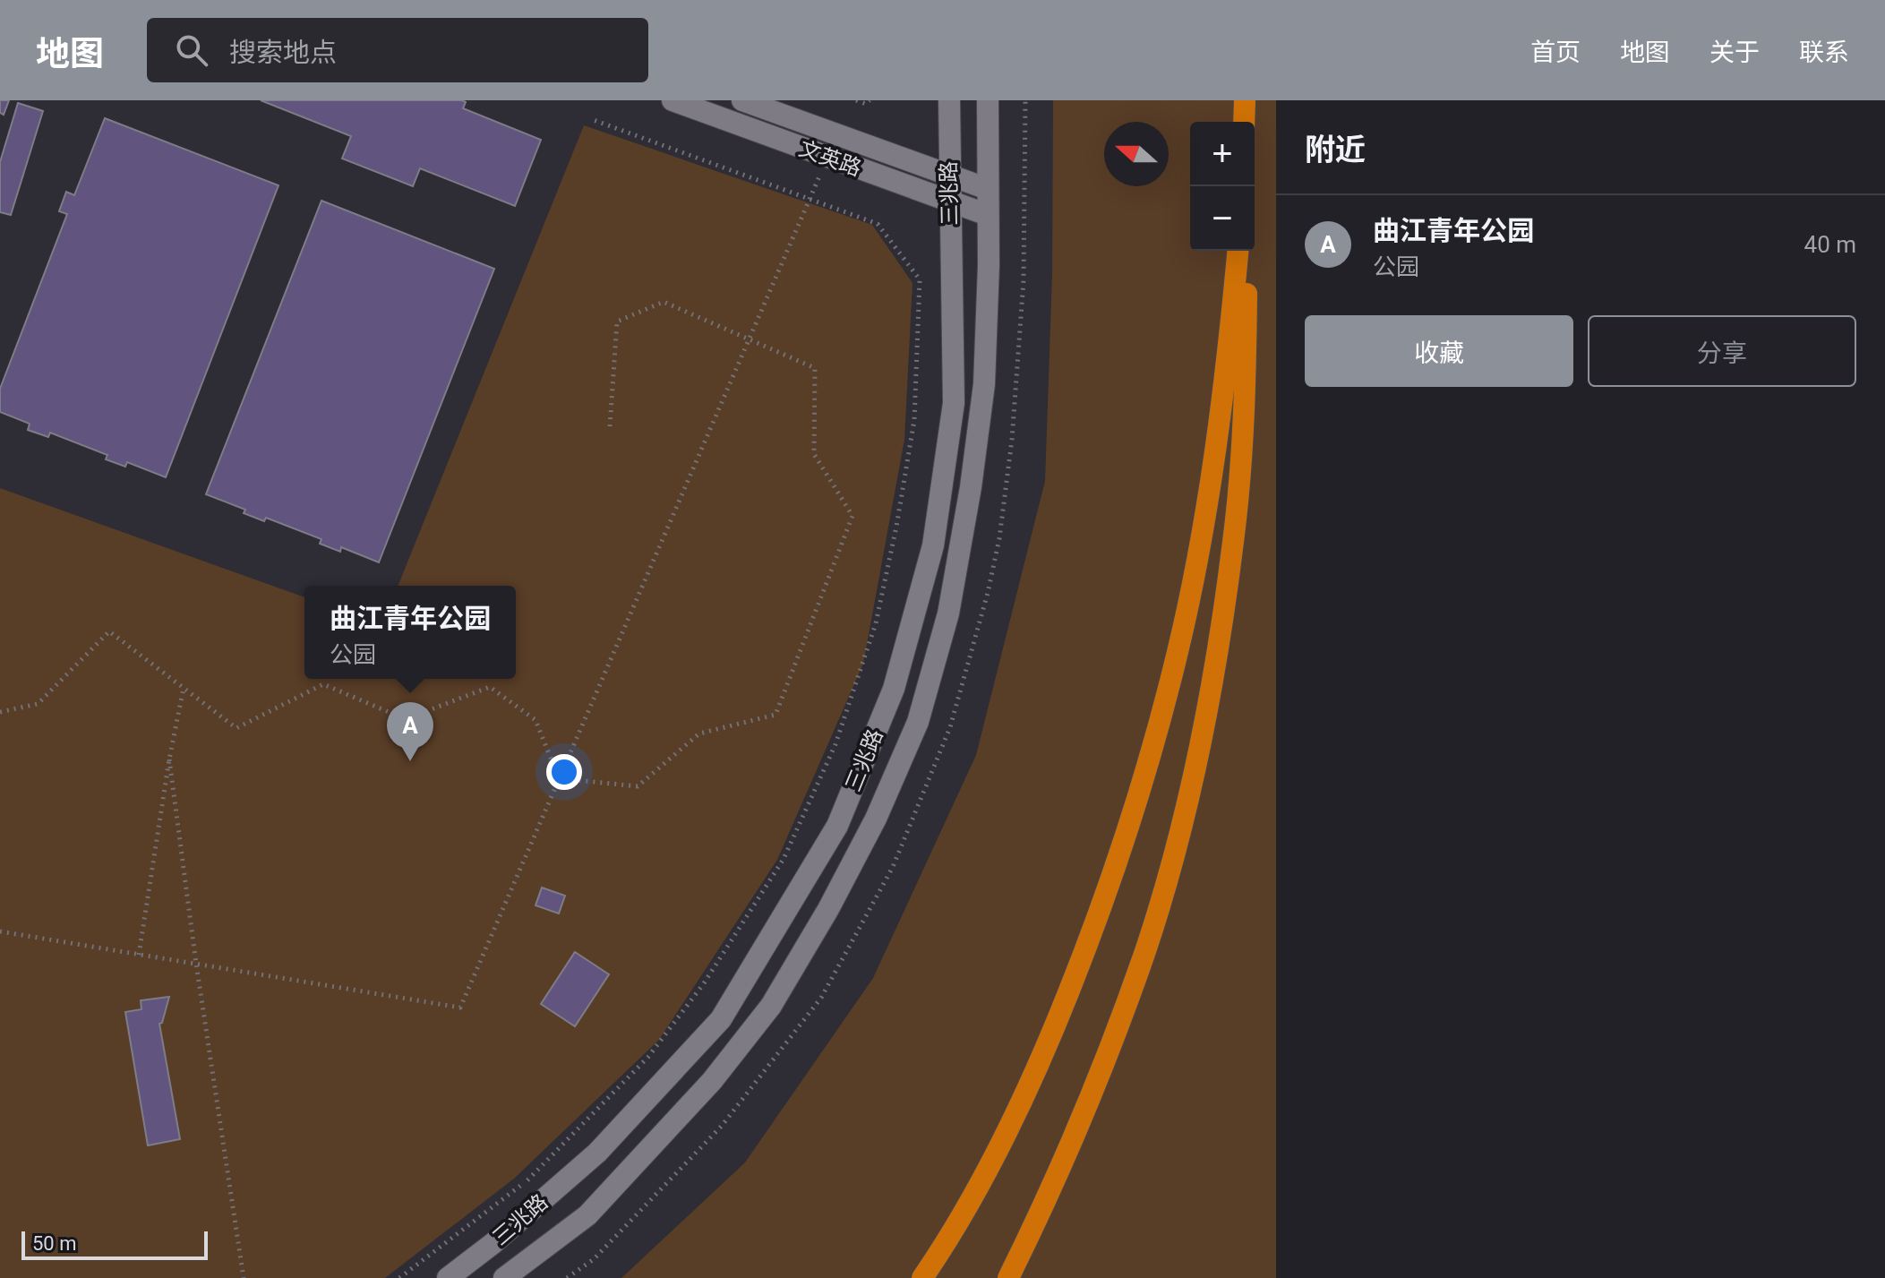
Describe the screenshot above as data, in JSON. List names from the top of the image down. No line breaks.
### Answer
{"streets":{"street":["文英路","三兆路"]},"crossings":[["文英路","三兆路"]],"scale_bar":"50 m","north":"left","page":{"header":"地图","search":"搜索地点","nav":["首页","地图","关于","联系"],"heading":"附近","map_buttons":["+","−"],"list":[{"mark":"A","name":"曲江青年公园","note":"公园","value":"40 m"}],"buttons":["收藏","分享"],"popup":["曲江青年公园","公园"],"pins":"A","scale":"50 m"}}
